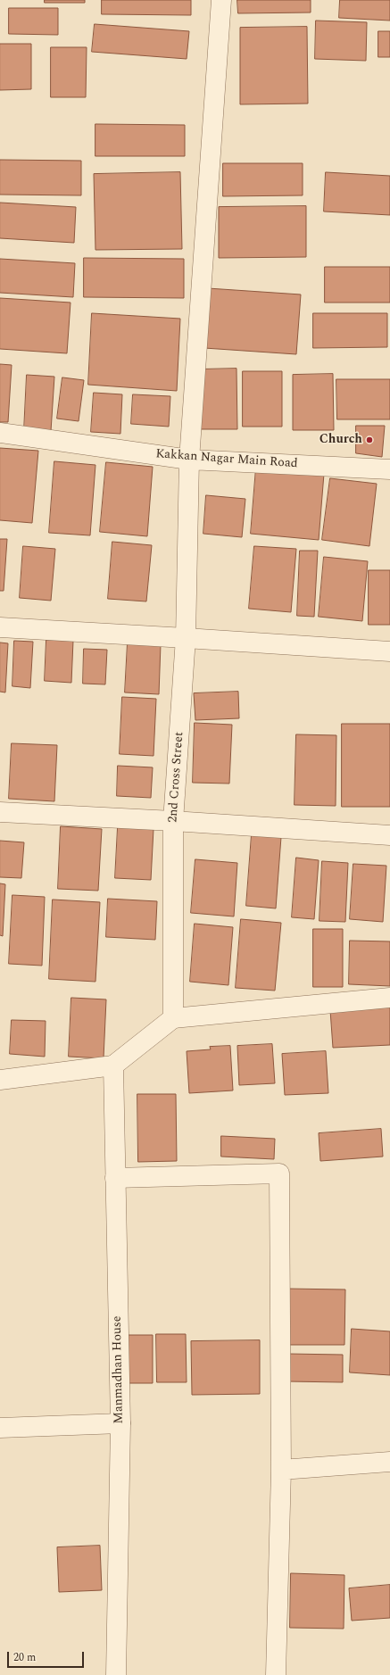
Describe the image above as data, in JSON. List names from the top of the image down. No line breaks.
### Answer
{"streets":{"street":["Kakkan Nagar Main Road","2nd Cross Street","Manmadhan House"]},"crossings":[["Kakkan Nagar Main Road","2nd Cross Street"]],"places":["Church"],"scale_bar":"20 m"}
